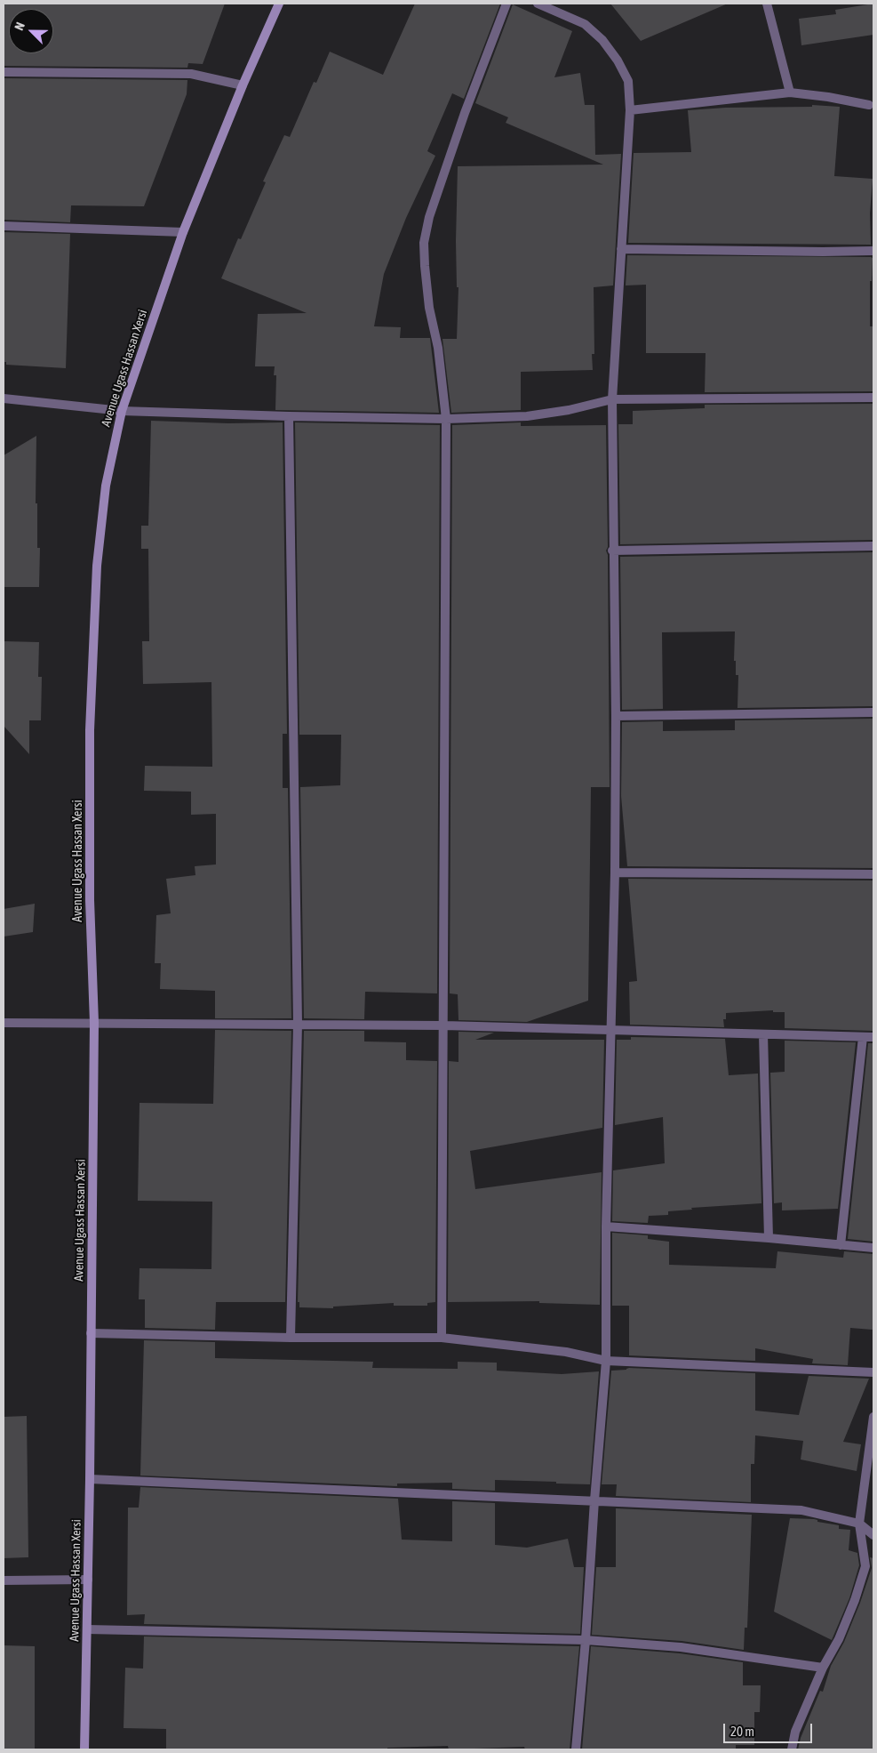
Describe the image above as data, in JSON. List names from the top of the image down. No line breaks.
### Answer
{"streets":{"main road":["Avenue Ugass Hassan Xersi"]},"scale_bar":"20 m","north":"top left"}
